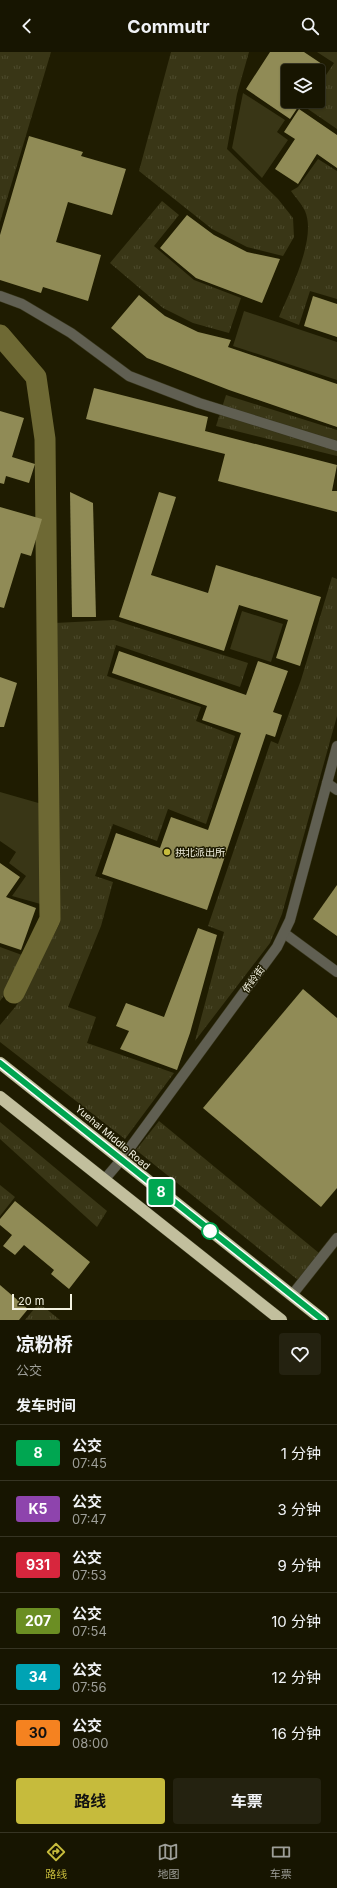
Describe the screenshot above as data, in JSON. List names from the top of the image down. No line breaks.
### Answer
{"streets":{"highway":["Yuehai Middle Road"],"street":["侨岭街"]},"crossings":[["侨岭街","Yuehai Middle Road"]],"places":["拱北派出所"],"lines":["bus line 8"],"scale_bar":"20 m","page":{"header":"Commutr","on_map":"8","scale":"20 m","heading":[["凉粉桥","公交"],"发车时间"],"list":[{"mark":"8","name":"公交","note":"07:45","value":"1 分钟"},{"mark":"K5","name":"公交","note":"07:47","value":"3 分钟"},{"mark":"931","name":"公交","note":"07:53","value":"9 分钟"},{"mark":"207","name":"公交","note":"07:54","value":"10 分钟"},{"mark":"34","name":"公交","note":"07:56","value":"12 分钟"},{"mark":"30","name":"公交","note":"08:00","value":"16 分钟"}],"buttons":["路线","车票"],"tabs":["路线","地图","车票"]}}
